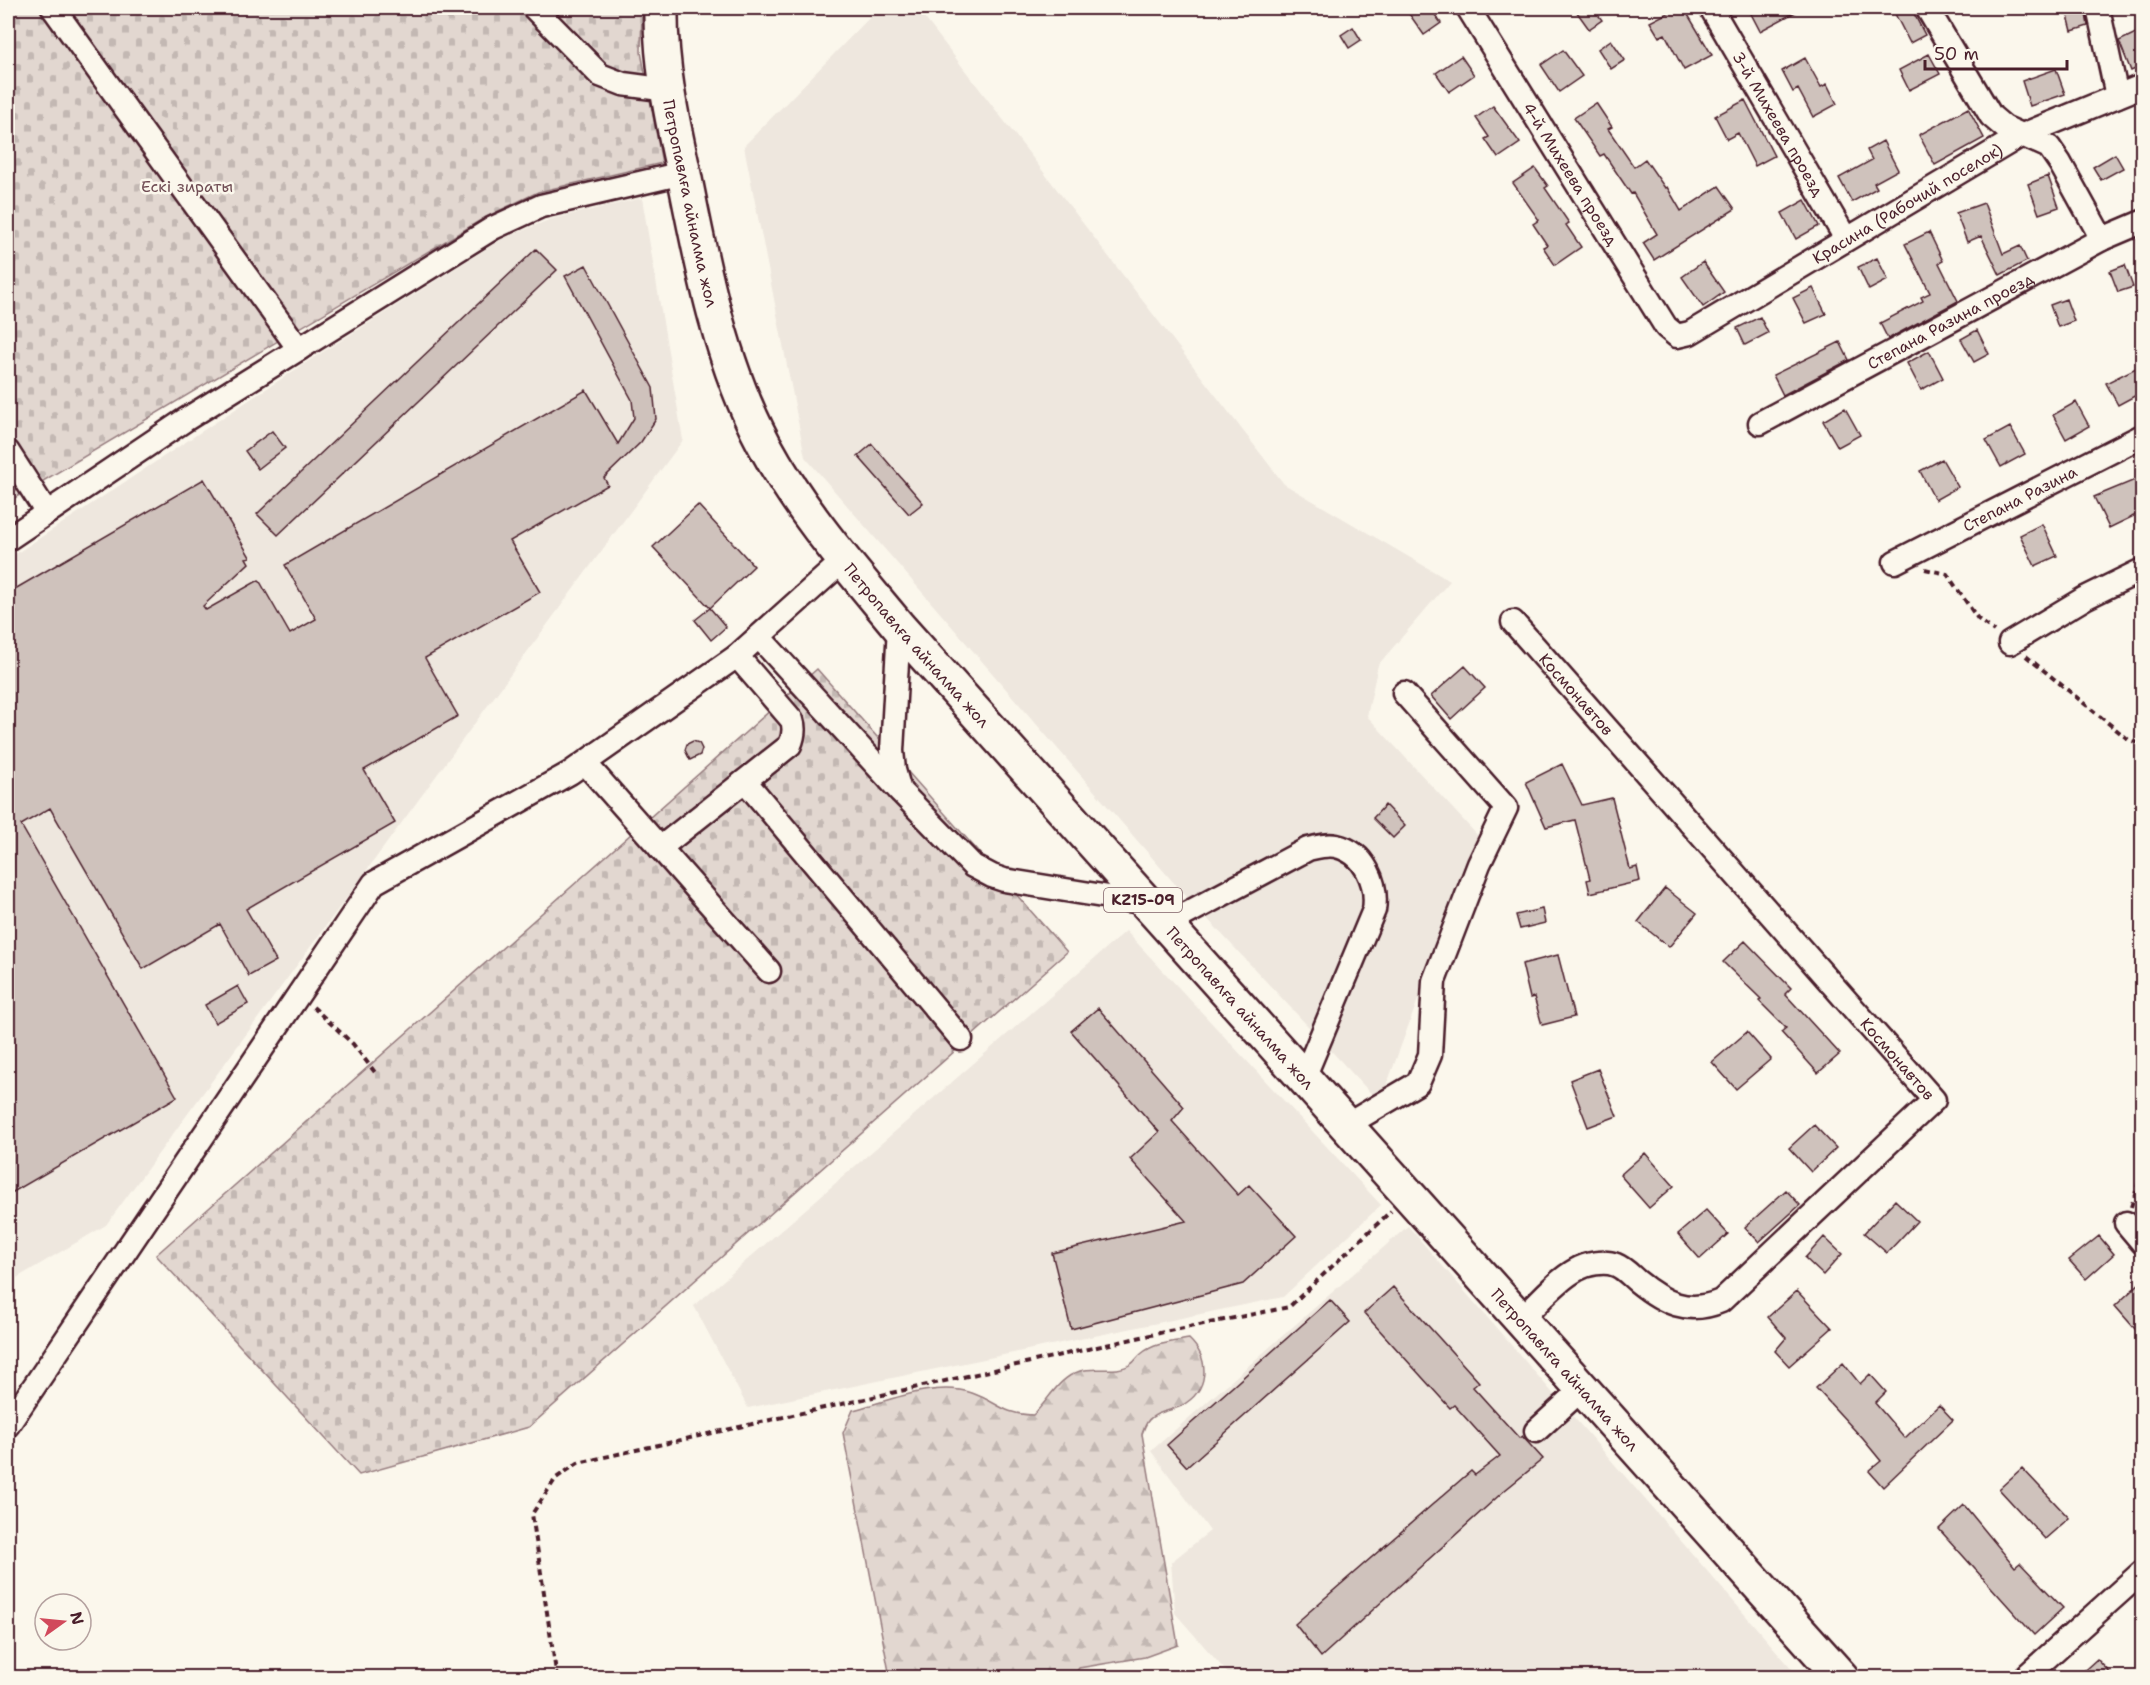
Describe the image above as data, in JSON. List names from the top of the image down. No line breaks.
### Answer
{"streets":{"highway":["Петропавлға айналма жол","KZ15-09"],"street":["3-й Михеева проезд","4-й Михеева проезд","Красина (Рабочий поселок)","Степана Разина проезд","Степана Разина","Космонавтов"]},"crossings":[["3-й Михеева проезд","Красина (Рабочий поселок)"],["4-й Михеева проезд","Красина (Рабочий поселок)"],["Петропавлға айналма жол","Космонавтов"]],"parks":["Ескі зираты"],"scale_bar":"50 m","north":"right"}
